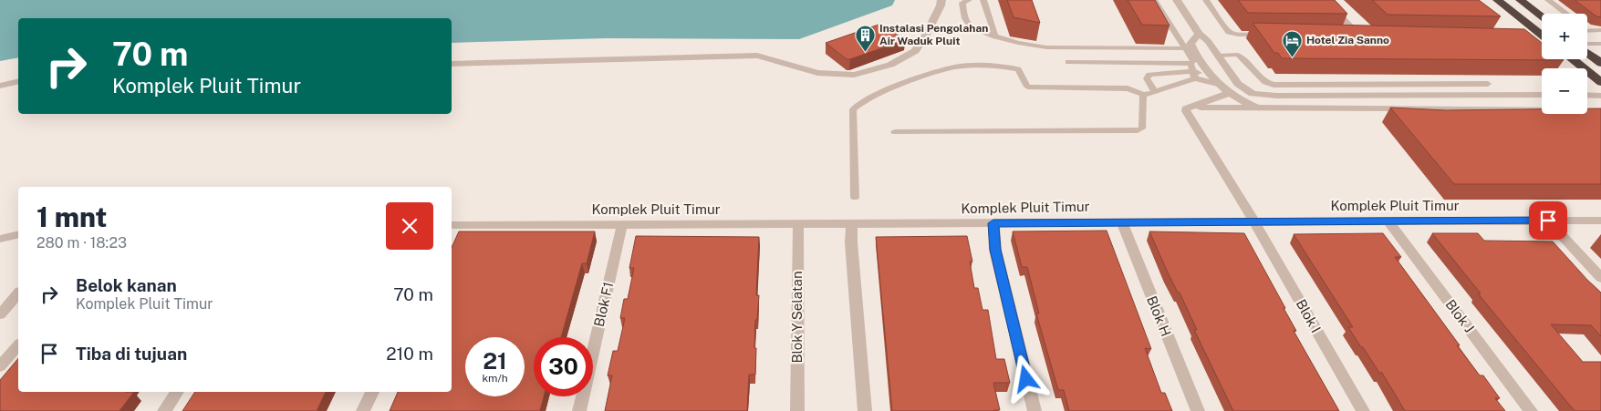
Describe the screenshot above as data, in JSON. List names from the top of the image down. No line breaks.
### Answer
{"streets":{"street":["Komplek Pluit Timur","Blok F1","Blok H","Blok I","Blok J","Blok Y Selatan"]},"crossings":[["Komplek Pluit Timur","Blok F1"],["Komplek Pluit Timur","Blok H"],["Komplek Pluit Timur","Blok I"],["Komplek Pluit Timur","Blok J"],["Komplek Pluit Timur","Blok Y Selatan"]],"places":{"building":["Instalasi Pengolahan Air Waduk Pluit"],"hotel":["Hotel Zia Sanno"]},"page":{"map_buttons":["+","−"],"turn":["70 m","Komplek Pluit Timur"],"heading":["1 mnt","280 m · 18:23"],"list":[{"name":"Belok kanan","note":"Komplek Pluit Timur","value":"70 m"},{"name":"Tiba di tujuan","value":"210 m"}],"speed":"21 km/h","limit":"30"}}
